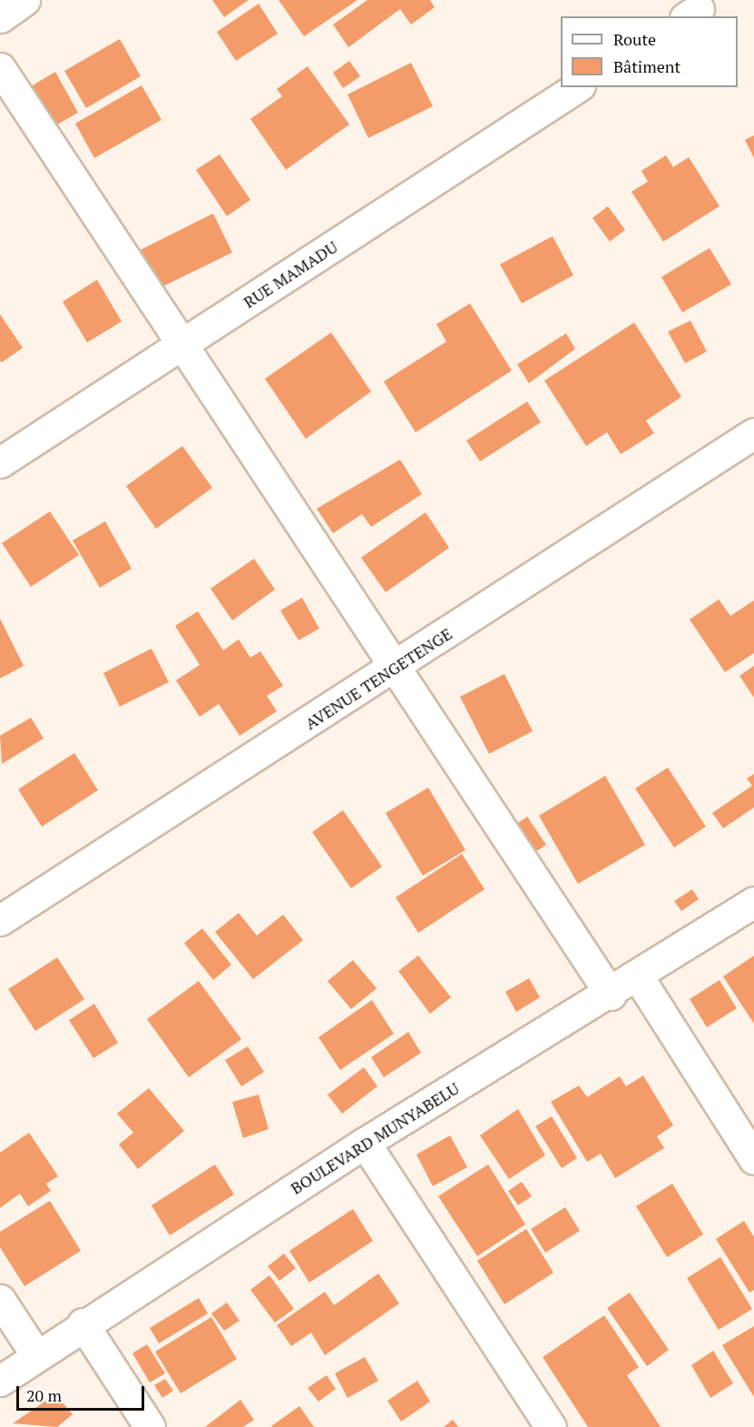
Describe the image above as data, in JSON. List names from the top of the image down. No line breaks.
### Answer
{"streets":{"street":["RUE MAMADU","AVENUE TENGETENGE","BOULEVARD MUNYABELU"]},"legend":["Route","Bâtiment"],"scale_bar":"20 m"}
